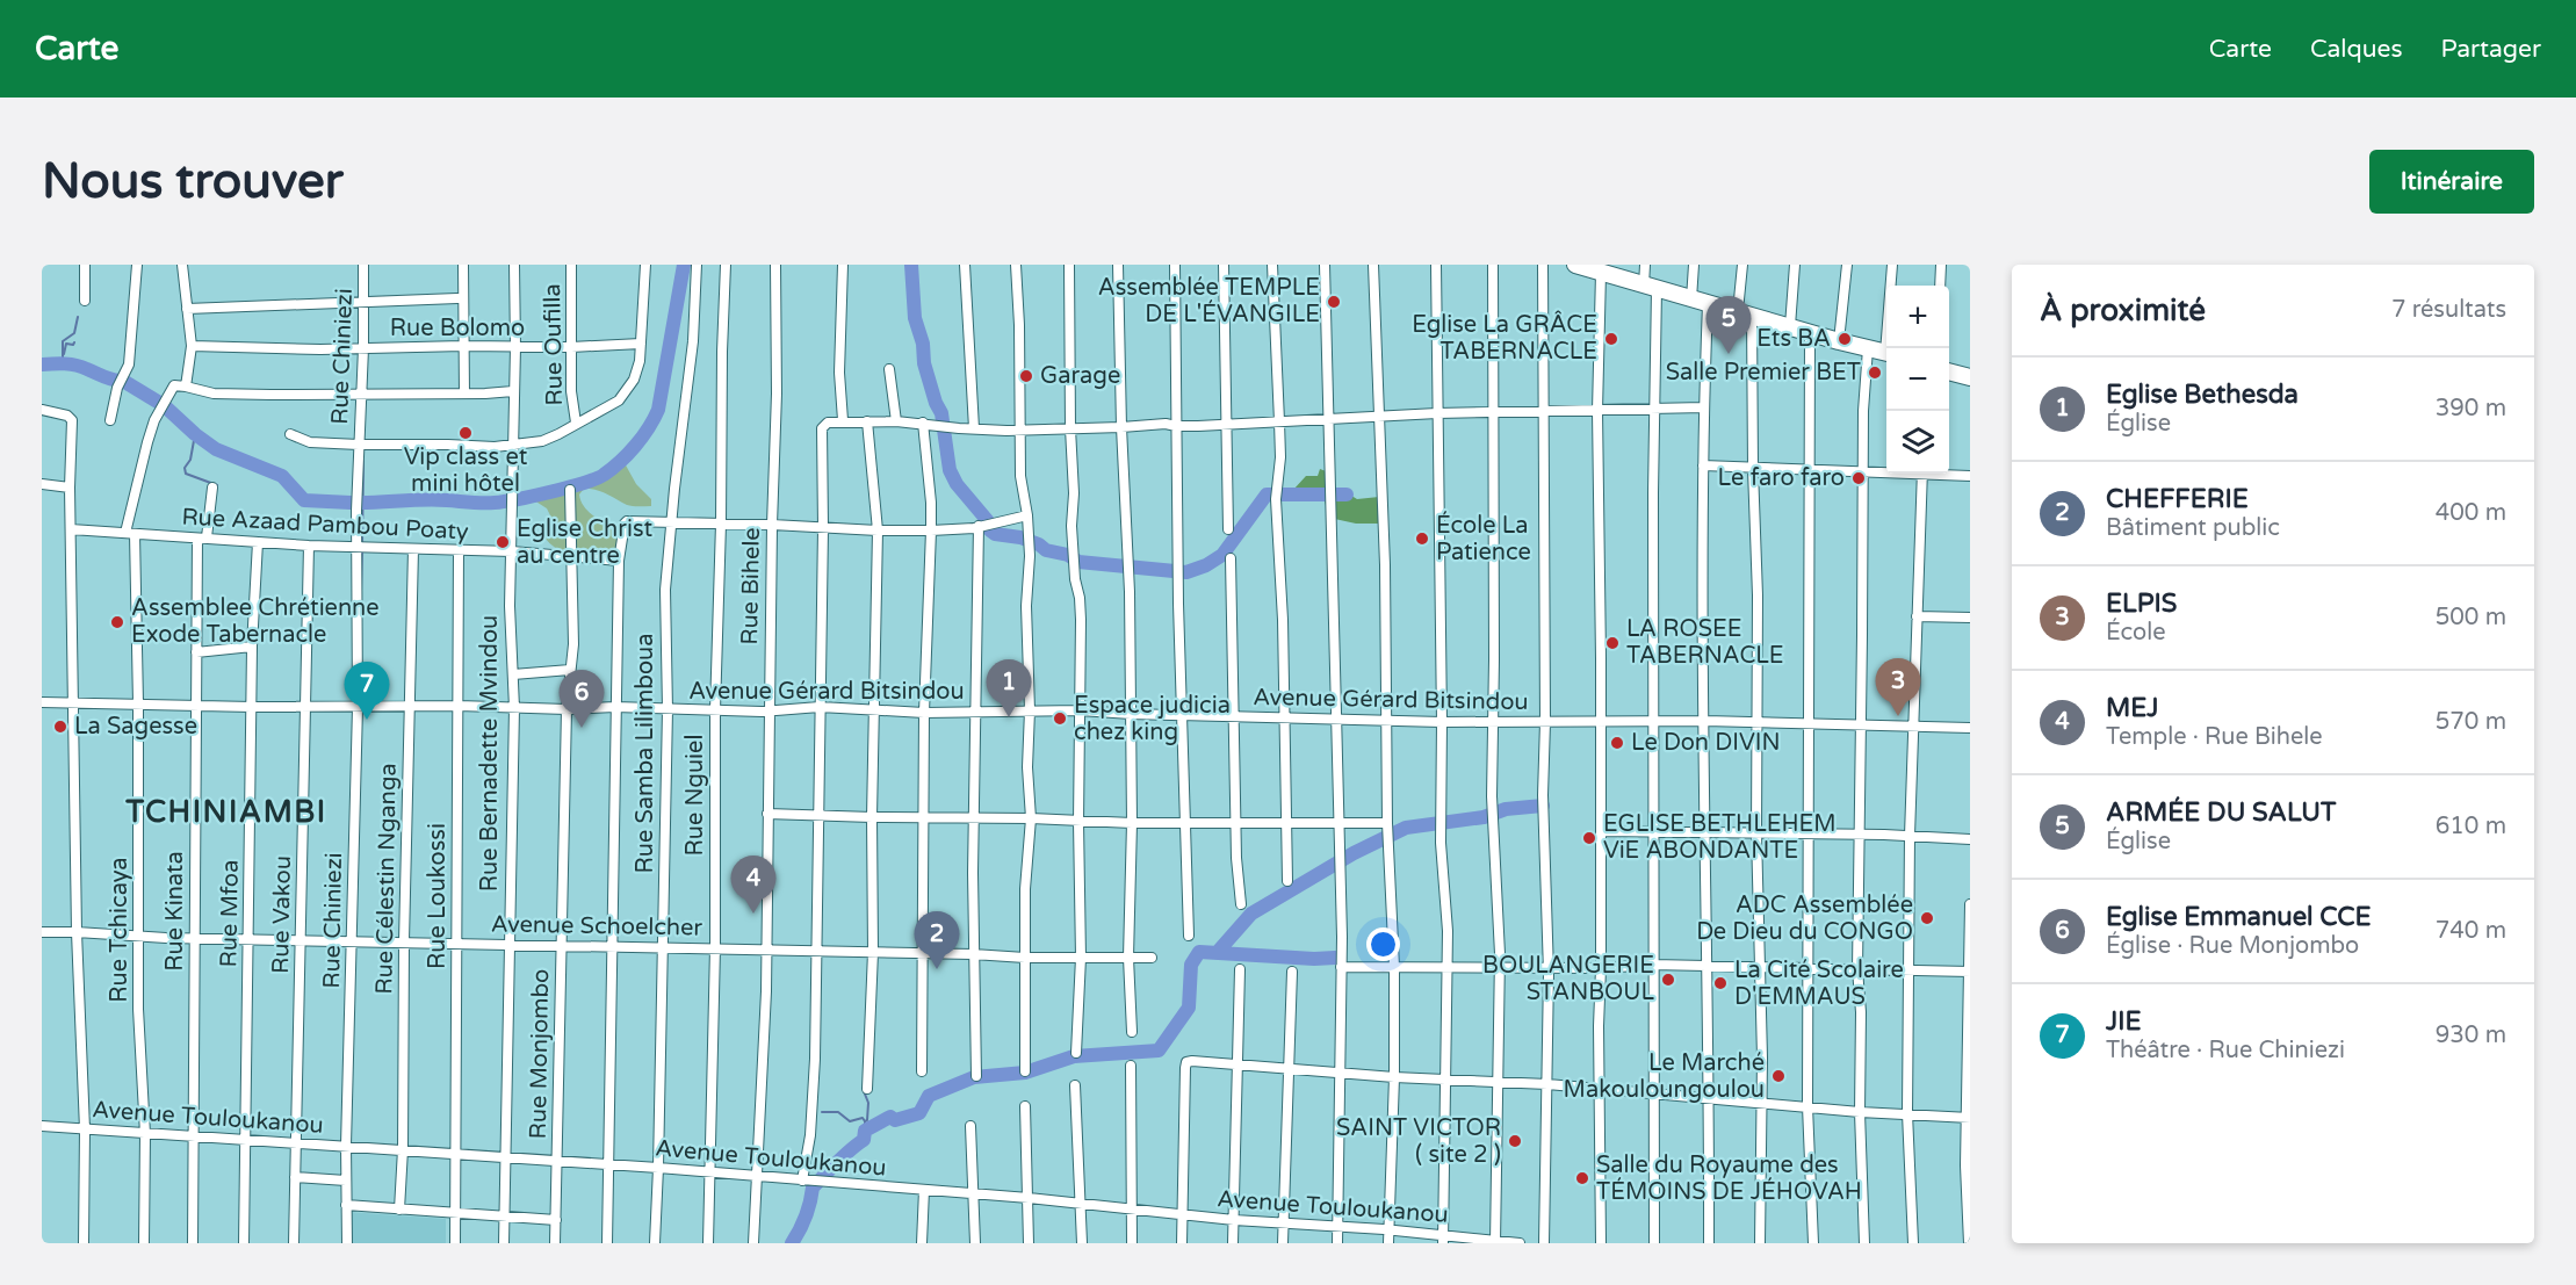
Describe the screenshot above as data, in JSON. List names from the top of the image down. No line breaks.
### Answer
{"streets":{"street":["Rue Bolomo","Rue Oufilla","Rue Chiniezi","Rue Azaad Pambou Poaty","Rue Bihele","Avenue Gérard Bitsindou","Rue Bernadette Mvindou","Rue Samba Lilimboua","Rue Nguiel","Rue Célestin Nganga","Rue Loukossi","Rue Kinata","Rue Mfoa","Rue Vakou","Avenue Schoelcher","Rue Tchicaya","Rue Monjombo","Avenue Touloukanou"]},"crossings":[["Rue Bolomo","Rue Oufilla"],["Rue Bolomo","Rue Chiniezi"],["Rue Bolomo","Rue Bernadette Mvindou"],["Rue Chiniezi","Rue Azaad Pambou Poaty"],["Rue Chiniezi","Avenue Gérard Bitsindou"],["Rue Chiniezi","Avenue Schoelcher"],["Rue Chiniezi","Avenue Touloukanou"],["Rue Azaad Pambou Poaty","Rue Bernadette Mvindou"],["Rue Azaad Pambou Poaty","Rue Célestin Nganga"],["Rue Azaad Pambou Poaty","Rue Loukossi"],["Rue Azaad Pambou Poaty","Rue Kinata"],["Rue Azaad Pambou Poaty","Rue Mfoa"],["Rue Azaad Pambou Poaty","Rue Vakou"],["Rue Azaad Pambou Poaty","Rue Tchicaya"],["Rue Azaad Pambou Poaty","Rue Monjombo"],["Rue Bihele","Avenue Gérard Bitsindou"],["Rue Bihele","Avenue Schoelcher"],["Rue Bihele","Avenue Touloukanou"],["Avenue Gérard Bitsindou","Rue Bernadette Mvindou"],["Avenue Gérard Bitsindou","Rue Samba Lilimboua"],["Avenue Gérard Bitsindou","Rue Nguiel"],["Avenue Gérard Bitsindou","Rue Célestin Nganga"],["Avenue Gérard Bitsindou","Rue Loukossi"],["Avenue Gérard Bitsindou","Rue Kinata"],["Avenue Gérard Bitsindou","Rue Mfoa"],["Avenue Gérard Bitsindou","Rue Vakou"],["Avenue Gérard Bitsindou","Rue Tchicaya"],["Avenue Gérard Bitsindou","Rue Monjombo"],["Rue Bernadette Mvindou","Avenue Schoelcher"],["Rue Bernadette Mvindou","Avenue Touloukanou"],["Rue Samba Lilimboua","Avenue Schoelcher"],["Rue Samba Lilimboua","Avenue Touloukanou"],["Rue Nguiel","Avenue Schoelcher"],["Rue Nguiel","Avenue Touloukanou"],["Rue Célestin Nganga","Avenue Schoelcher"],["Rue Célestin Nganga","Avenue Touloukanou"],["Rue Loukossi","Avenue Schoelcher"],["Rue Loukossi","Avenue Touloukanou"],["Rue Kinata","Avenue Schoelcher"],["Rue Kinata","Avenue Touloukanou"],["Rue Mfoa","Avenue Schoelcher"],["Rue Mfoa","Avenue Touloukanou"],["Rue Vakou","Avenue Schoelcher"],["Rue Vakou","Avenue Touloukanou"],["Avenue Schoelcher","Rue Tchicaya"],["Avenue Schoelcher","Rue Monjombo"],["Rue Tchicaya","Avenue Touloukanou"],["Rue Monjombo","Avenue Touloukanou"]],"districts":["TCHINIAMBI"],"places":["Assemblée TEMPLE DE L'ÉVANGILE","Eglise La GRÂCE TABERNACLE","Ets BA","Salle Premier BET","Garage","Vip class et mini hôtel","Le faro faro","École La Patience","Eglise Christ au centre","Assemblee Chrétienne Exode Tabernacle","LA ROSEE TABERNACLE","Espace judicia chez king","La Sagesse","Le Don DIVIN","EGLISE BETHLEHEM ViE ABONDANTE","ADC Assemblée De Dieu du CONGO","BOULANGERIE STANBOUL","La Cité Scolaire D'EMMAUS","Le Marché Makouloungoulou","SAINT VICTOR ( site 2 )","Salle du Royaume des TÉMOINS DE JÉHOVAH"],"page":{"header":"Carte","nav":["Carte","Calques","Partager"],"buttons":"Itinéraire","title":"Nous trouver","heading":["À proximité","7 résultats"],"map_buttons":["+","−"],"pins":["5","3","1","7","6","4","2"],"list":[{"mark":"1","name":"Eglise Bethesda","note":"Église","value":"390 m"},{"mark":"2","name":"CHEFFERIE","note":"Bâtiment public","value":"400 m"},{"mark":"3","name":"ELPIS","note":"École","value":"500 m"},{"mark":"4","name":"MEJ","note":"Temple · Rue Bihele","value":"570 m"},{"mark":"5","name":"ARMÉE DU SALUT","note":"Église","value":"610 m"},{"mark":"6","name":"Eglise Emmanuel CCE","note":"Église · Rue Monjombo","value":"740 m"},{"mark":"7","name":"JIE","note":"Théâtre · Rue Chiniezi","value":"930 m"}]}}
